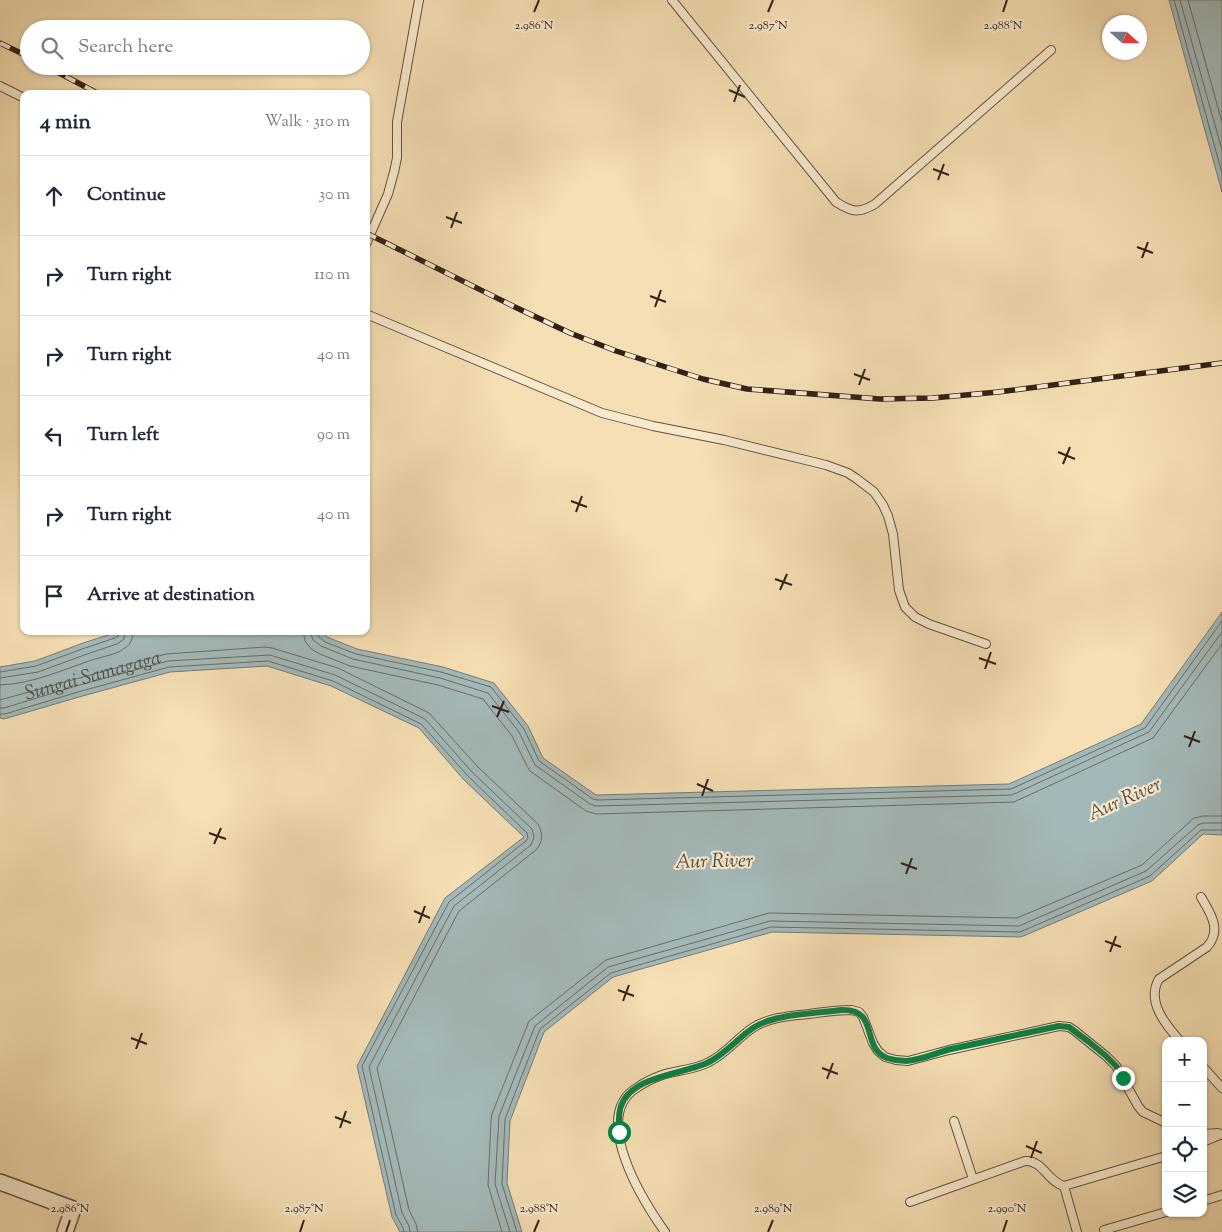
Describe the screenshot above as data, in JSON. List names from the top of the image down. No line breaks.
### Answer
{"water":["Sungai Samagaga","Aur River"],"north":"right","page":{"search":"Search here","heading":["4 min","Walk · 310 m"],"list":[["Continue","30 m"],["Turn right","110 m"],["Turn right","40 m"],["Turn left","90 m"],["Turn right","40 m"],"Arrive at destination"],"map_buttons":["+","−"]},"coordinates":["2.986°N","2.987°N","2.988°N","2.989°N","2.990°N"]}
